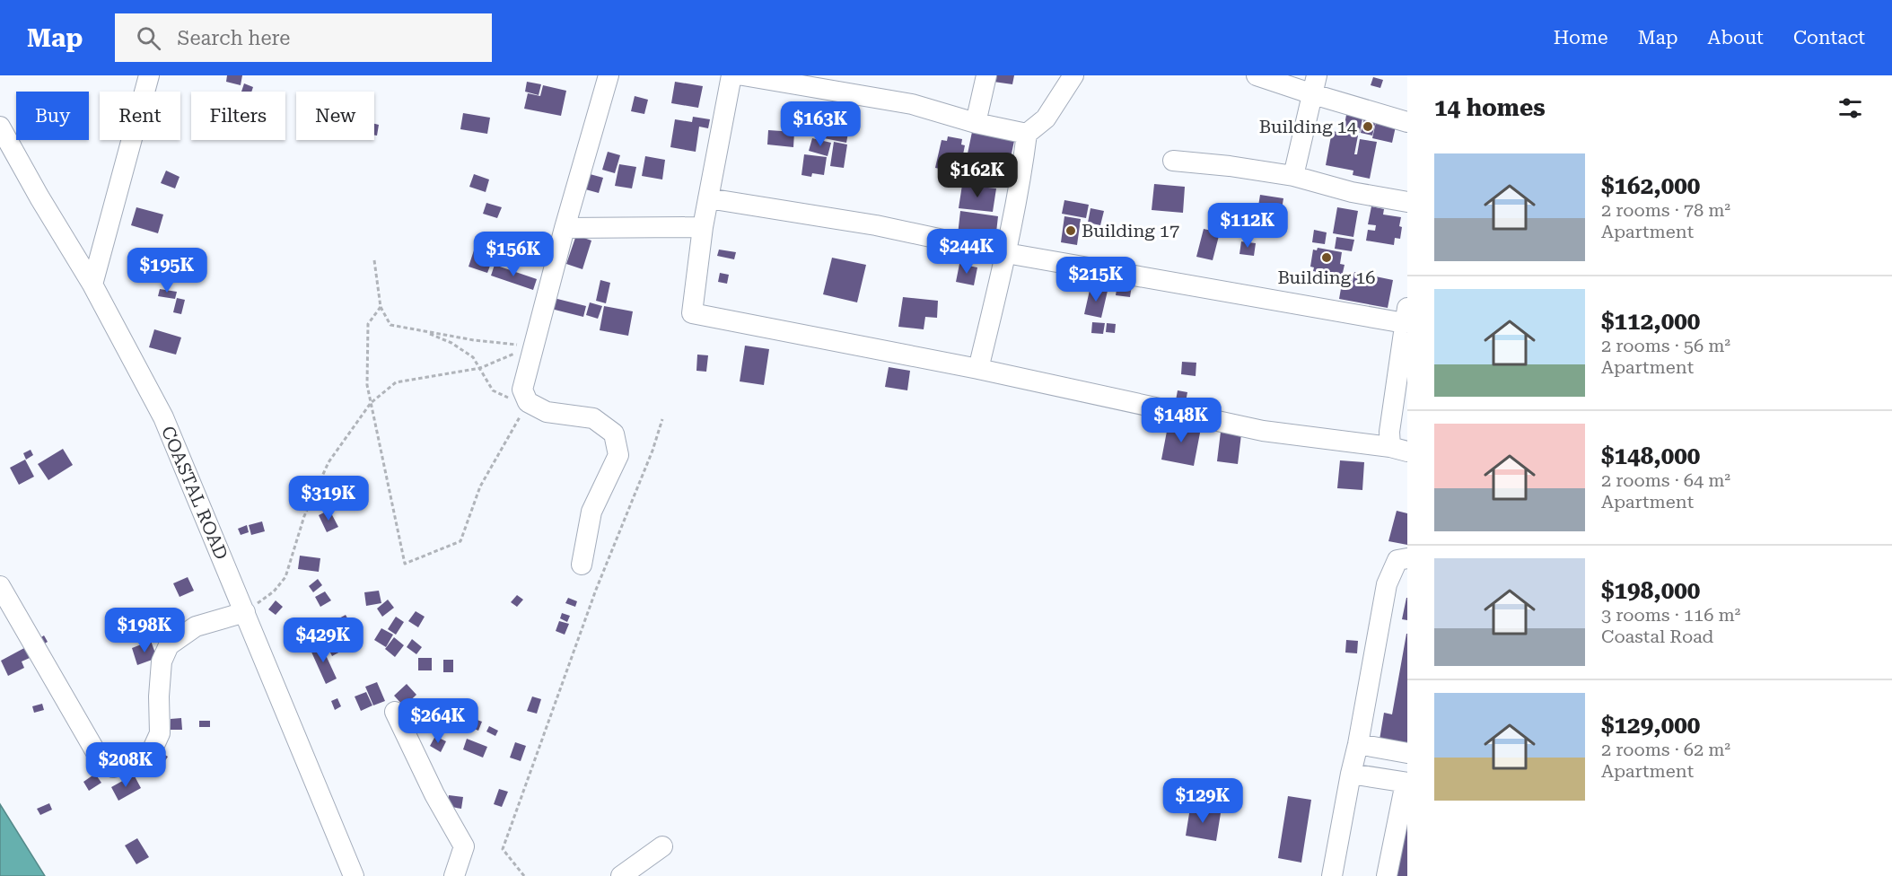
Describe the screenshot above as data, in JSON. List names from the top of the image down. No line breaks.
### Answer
{"streets":{"street":["COASTAL ROAD"]},"places":["Building 14","Building 17","Building 16"],"page":{"header":"Map","search":"Search here","nav":["Home","Map","About","Contact"],"heading":"14 homes","chip":["Buy","Rent","Filters","New"],"price":["$163K","$162K","$112K","$244K","$156K","$195K","$215K","$148K","$319K","$198K","$429K","$264K","$208K","$129K"],"list":[{"name":"$162,000","note":"2 rooms · 78 m² · Apartment"},{"name":"$112,000","note":"2 rooms · 56 m² · Apartment"},{"name":"$148,000","note":"2 rooms · 64 m² · Apartment"},{"name":"$198,000","note":"3 rooms · 116 m² · Coastal Road"},{"name":"$129,000","note":"2 rooms · 62 m² · Apartment"}]}}
